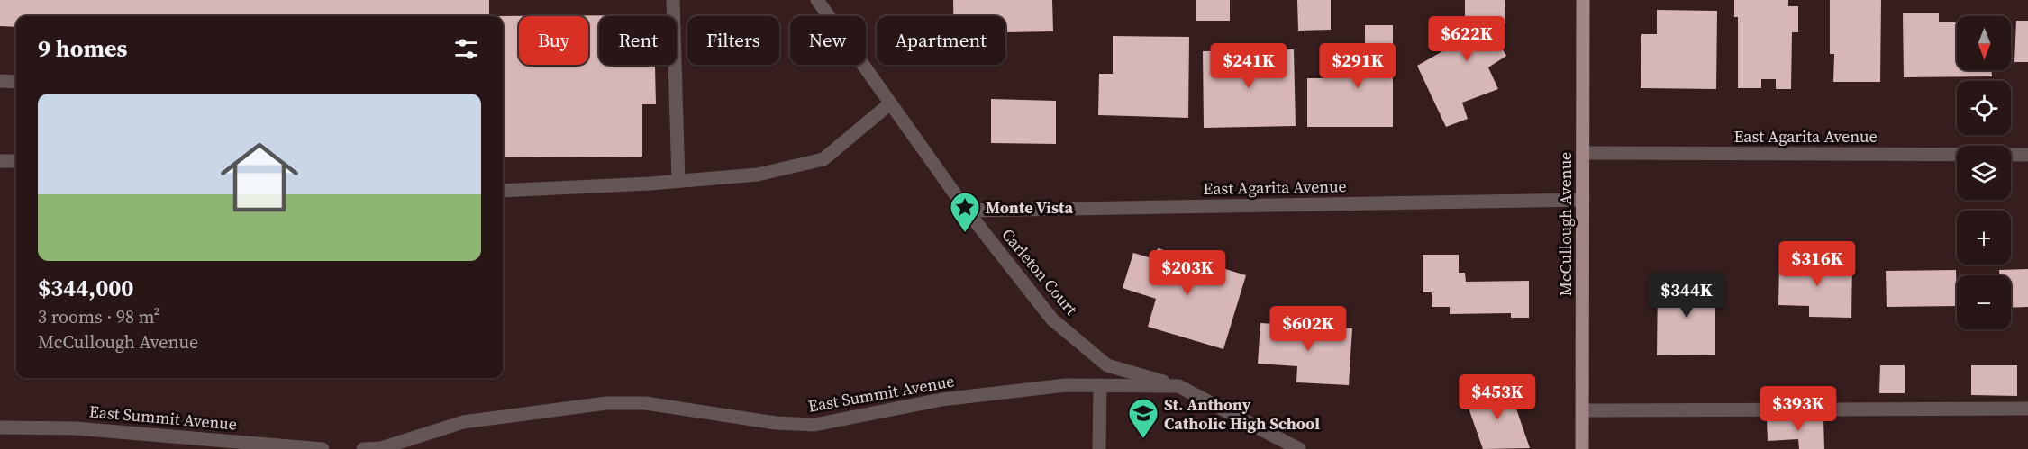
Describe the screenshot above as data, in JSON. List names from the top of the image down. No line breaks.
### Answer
{"streets":{"main road":["McCullough Avenue"],"street":["East Agarita Avenue","Carleton Court","East Summit Avenue"]},"crossings":[["East Agarita Avenue","McCullough Avenue"],["East Agarita Avenue","Carleton Court"],["Carleton Court","East Summit Avenue"]],"places":{"place":["Monte Vista"],"school or university":["St. Anthony Catholic High School"]},"north":"bottom","page":{"map_buttons":["+","−"],"price":["$622K","$241K","$291K","$316K","$203K","$344K","$602K","$453K","$393K"],"chip":["Buy","Rent","Filters","New","Apartment"],"heading":"9 homes","list":[{"name":"$344,000","note":"3 rooms · 98 m² · McCullough Avenue"}]}}
